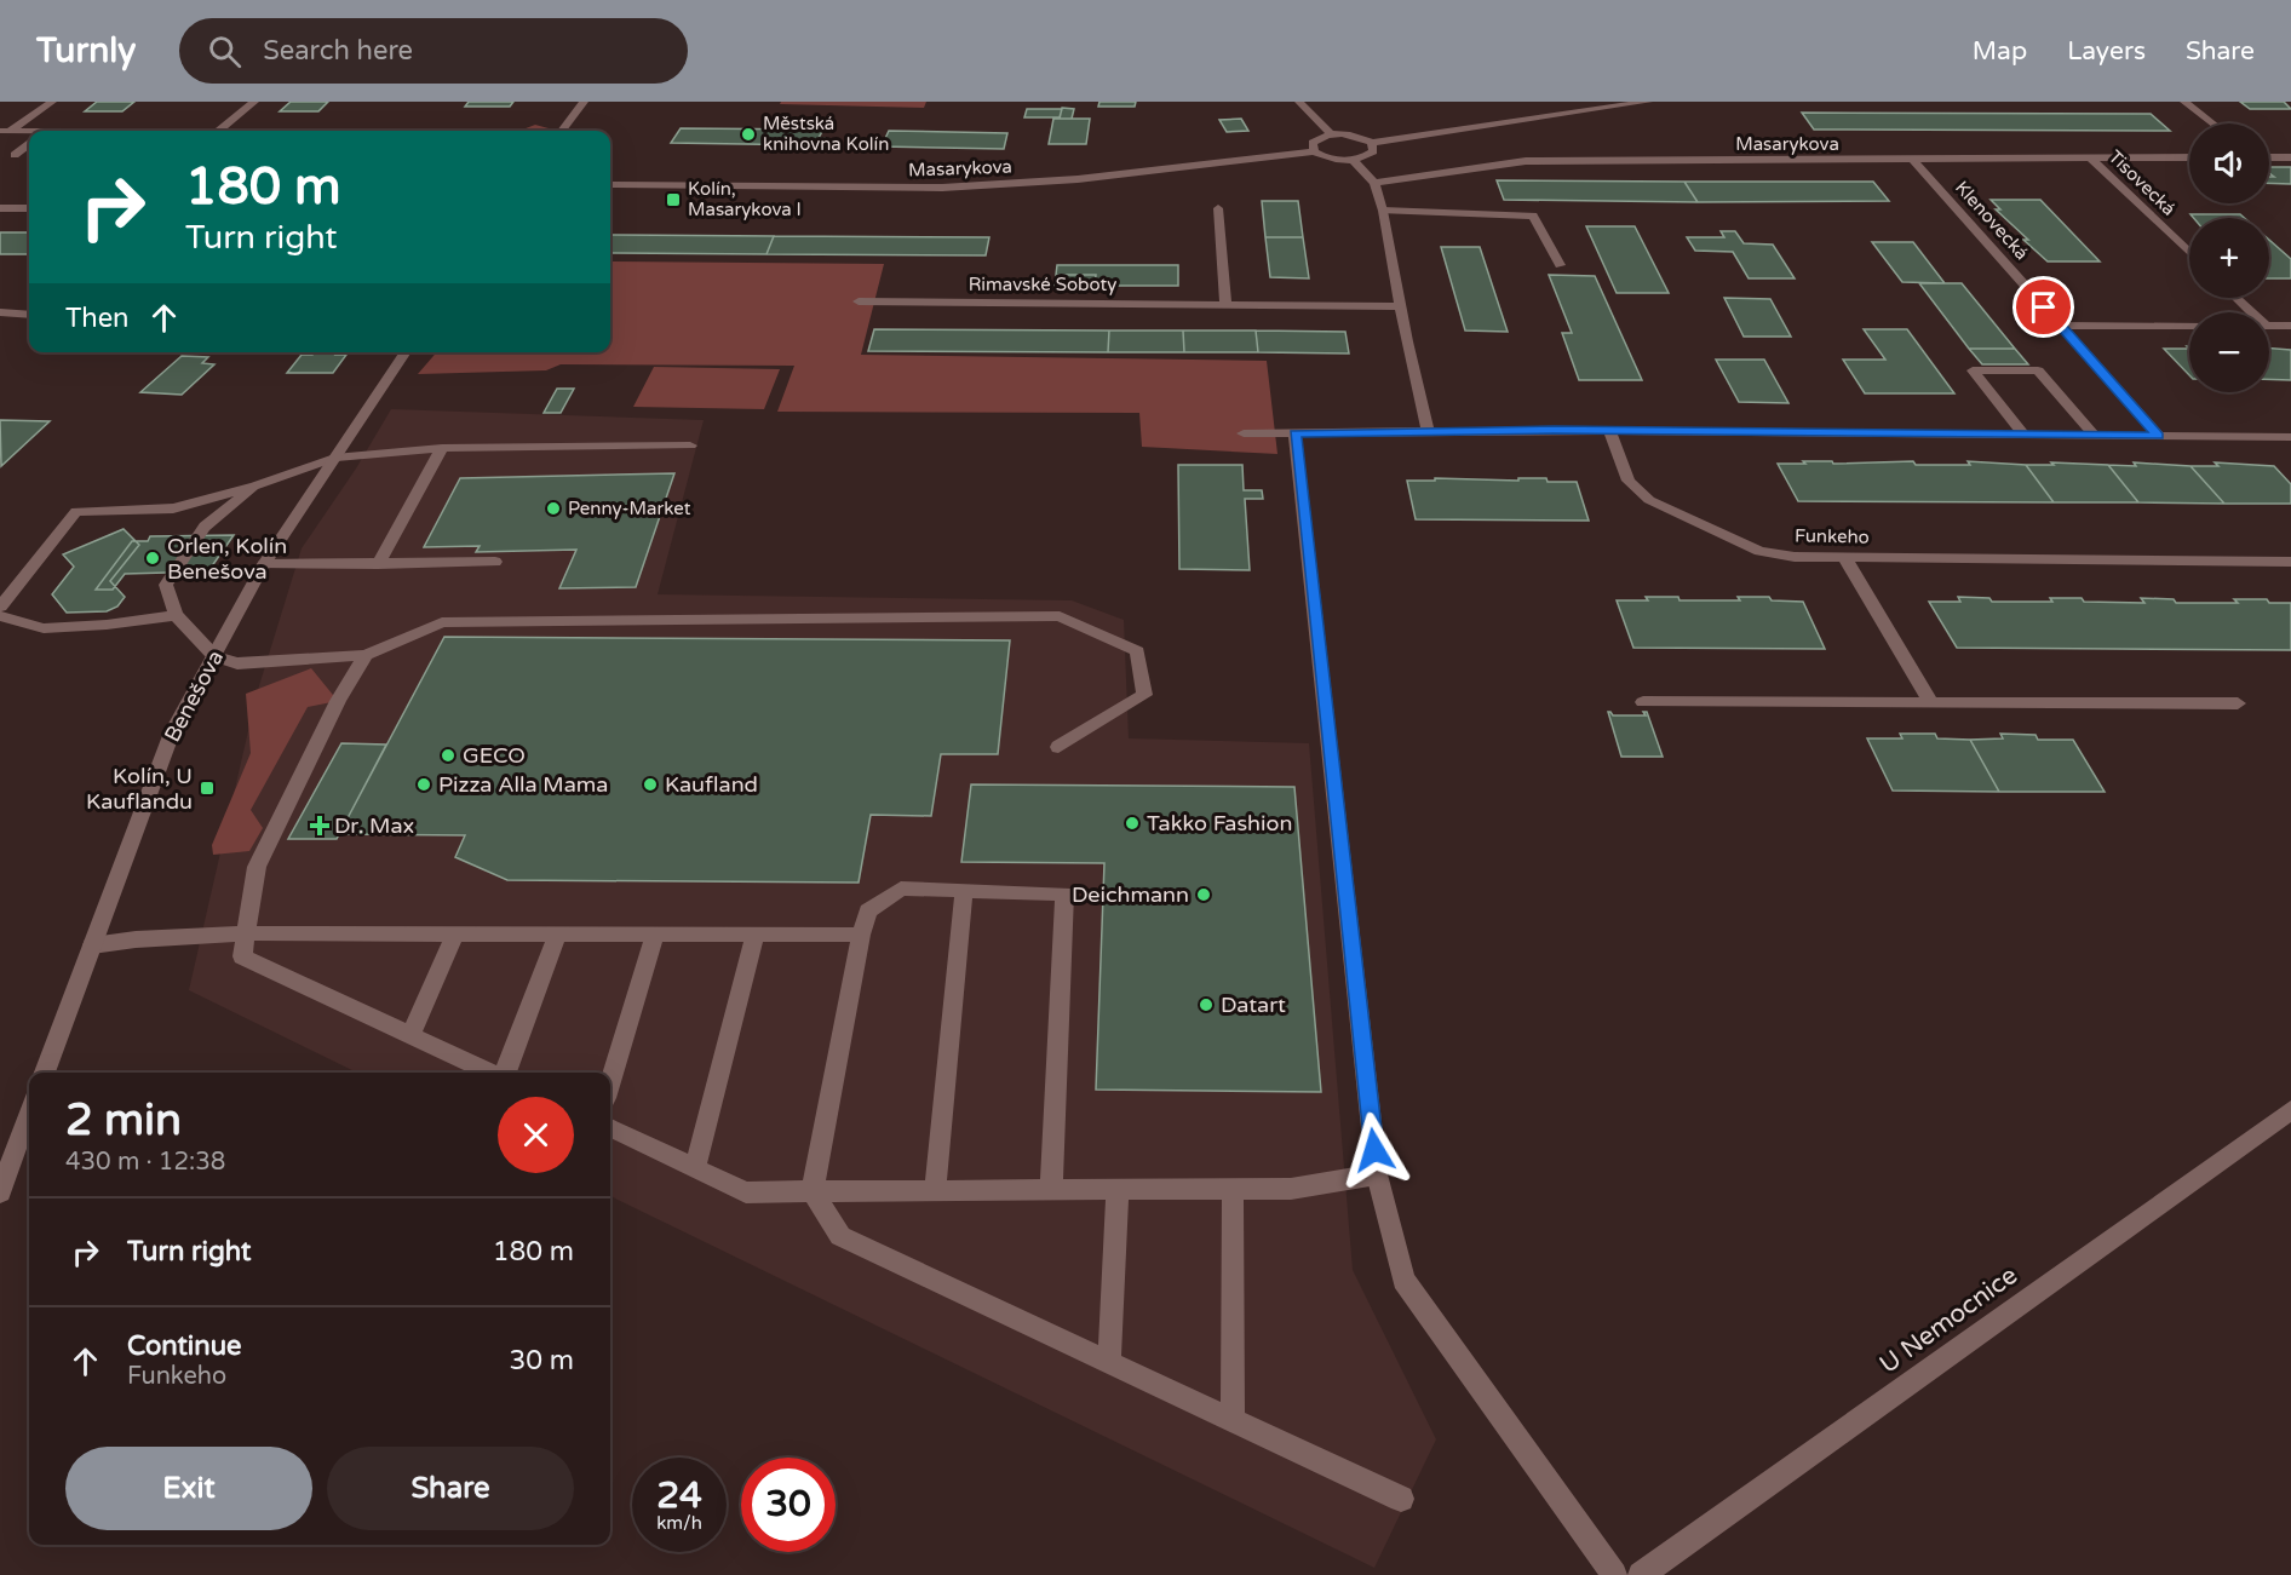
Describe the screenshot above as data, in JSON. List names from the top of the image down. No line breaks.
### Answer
{"streets":{"street":["Masarykova","Tisovecká","Klenovecká","Rimavské Soboty","Funkeho","Benešova","U Nemocnice"]},"crossings":[["Masarykova","Tisovecká"],["Masarykova","Klenovecká"]],"places":{"other":["Městská knihovna Kolín","Penny-Market","Orlen, Kolín Benešova","GECO","Pizza Alla Mama","Kaufland","Takko Fashion","Deichmann","Datart"],"transit":["Kolín, Masarykova I","Kolín, U Kauflandu"],"health":["Dr. Max"]},"page":{"header":"Turnly","search":"Search here","nav":["Map","Layers","Share"],"map_buttons":["+","−"],"turn":["180 m","Turn right"],"then":"Then","heading":["2 min","430 m · 12:38"],"list":[{"name":"Turn right","value":"180 m"},{"name":"Continue","note":"Funkeho","value":"30 m"}],"buttons":["Exit","Share"],"speed":"24 km/h","limit":"30"}}
